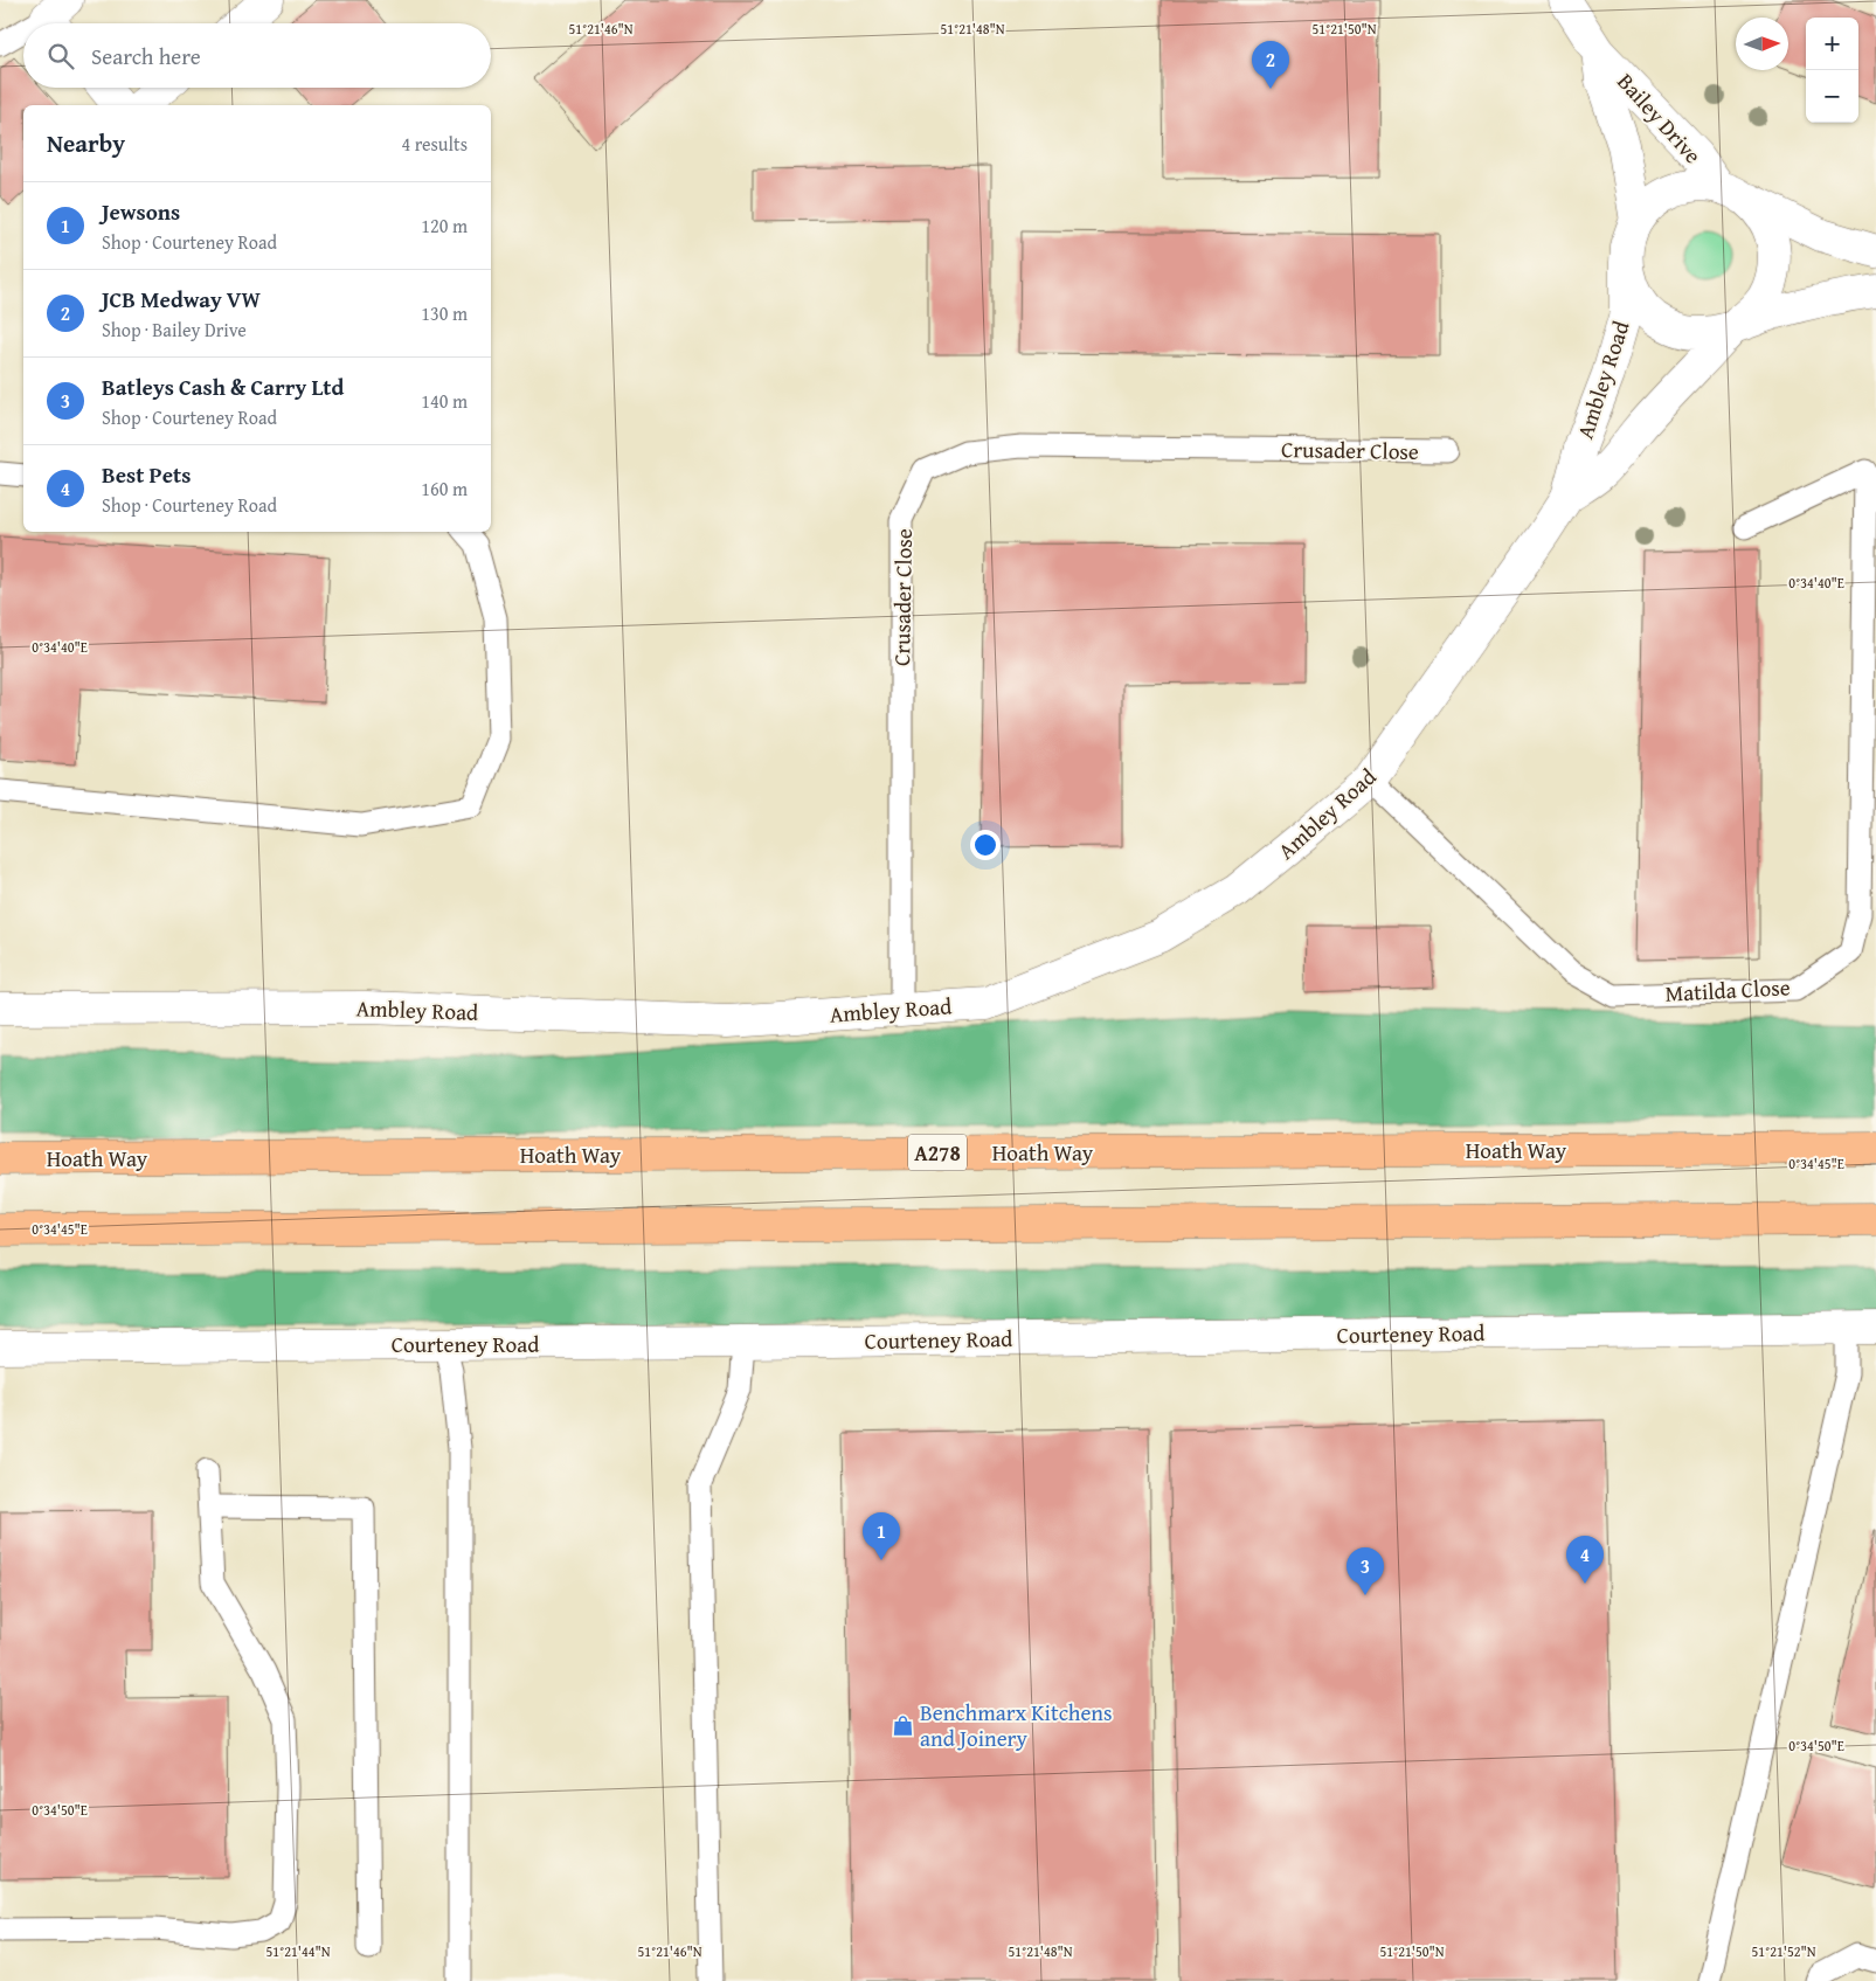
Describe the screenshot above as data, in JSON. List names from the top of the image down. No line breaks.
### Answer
{"streets":{"main road":["Hoath Way","A278"],"street":["Bailey Drive","Ambley Road","Courteney Road"],"lane":["Crusader Close","Matilda Close"]},"crossings":[["Bailey Drive","Ambley Road"],["Ambley Road","Crusader Close"],["Ambley Road","Matilda Close"]],"places":{"shop":["Benchmarx Kitchens and Joinery"]},"north":"right","page":{"map_buttons":["+","−"],"search":"Search here","pins":["2","1","4","3"],"heading":["Nearby","4 results"],"list":[{"mark":"1","name":"Jewsons","note":"Shop · Courteney Road","value":"120 m"},{"mark":"2","name":"JCB Medway VW","note":"Shop · Bailey Drive","value":"130 m"},{"mark":"3","name":"Batleys Cash & Carry Ltd","note":"Shop · Courteney Road","value":"140 m"},{"mark":"4","name":"Best Pets","note":"Shop · Courteney Road","value":"160 m"}]},"coordinates":["51°21'46\"N","51°21'48\"N","51°21'50\"N","0°34'40\"E","0°34'45\"E","0°34'50\"E","51°21'44\"N","51°21'52\"N"]}
